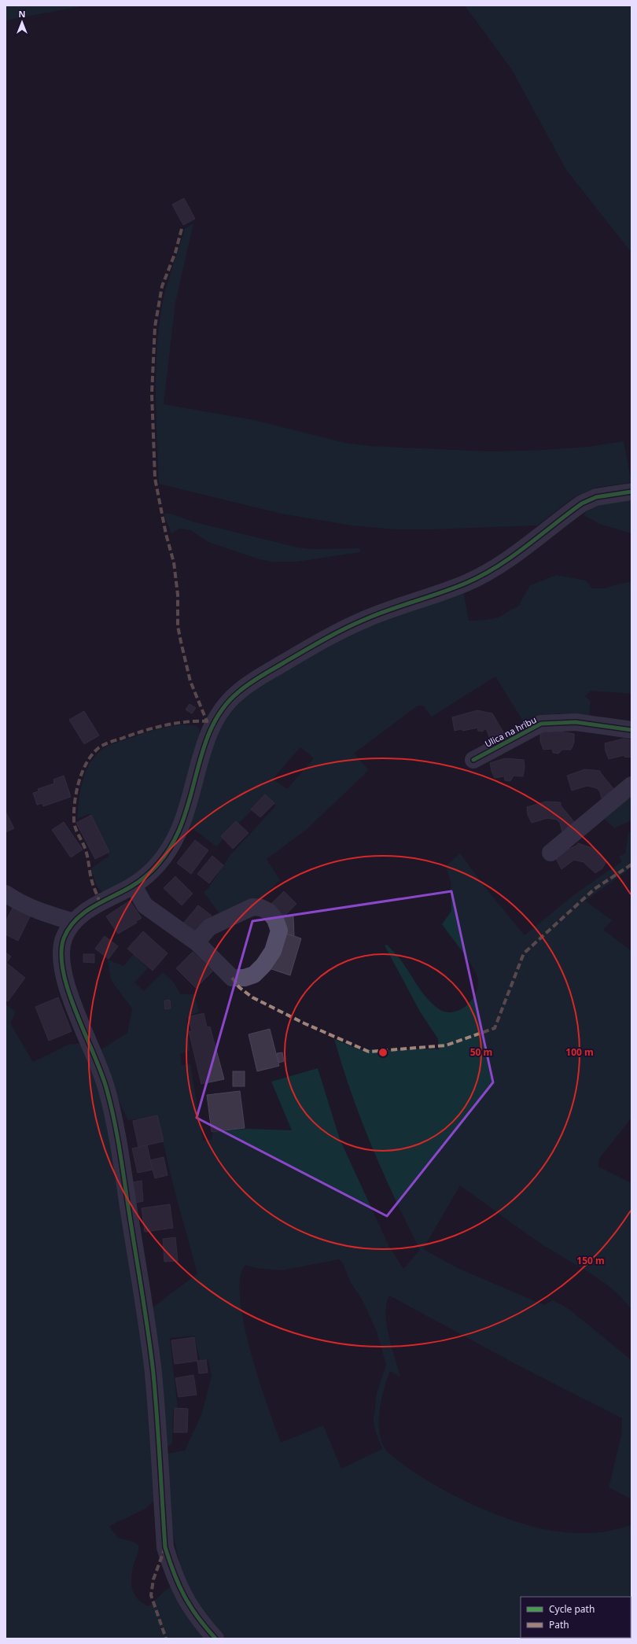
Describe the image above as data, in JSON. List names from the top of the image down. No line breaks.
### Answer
{"streets":{"street":["Ulica na hribu"]},"legend":["Cycle path","Path"],"north":"top","rings":["50 m","100 m","150 m"]}
